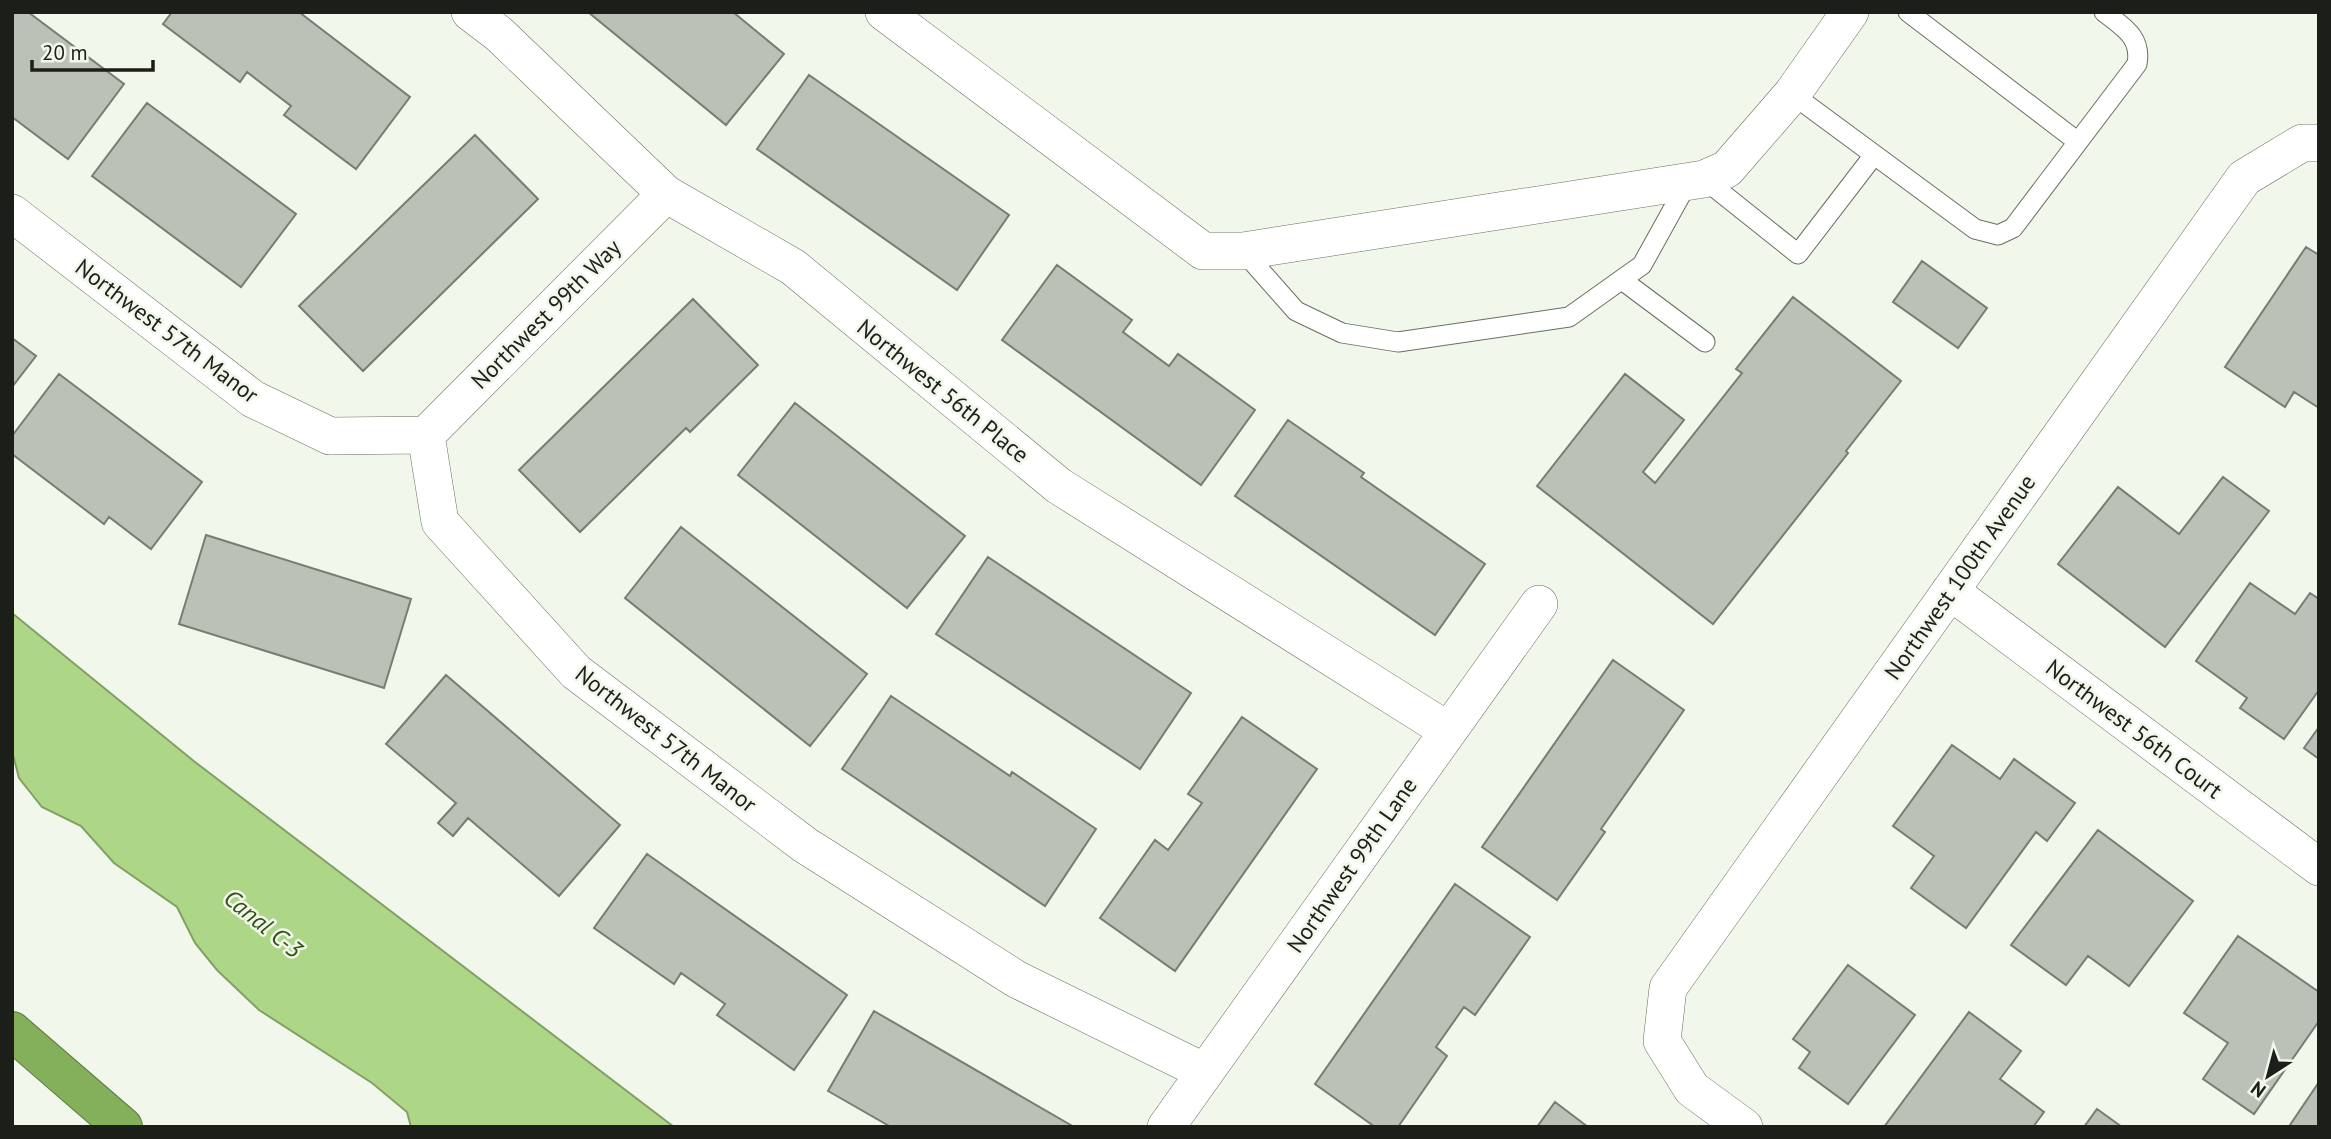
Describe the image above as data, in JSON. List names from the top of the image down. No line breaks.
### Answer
{"streets":{"street":["Northwest 99th Way","Northwest 57th Manor","Northwest 56th Place","Northwest 100th Avenue","Northwest 56th Court","Northwest 99th Lane"]},"crossings":[["Northwest 99th Way","Northwest 57th Manor"],["Northwest 99th Way","Northwest 56th Place"],["Northwest 57th Manor","Northwest 99th Lane"],["Northwest 56th Place","Northwest 99th Lane"],["Northwest 100th Avenue","Northwest 56th Court"]],"water":["Canal C-3"],"scale_bar":"20 m","north":"bottom left"}
